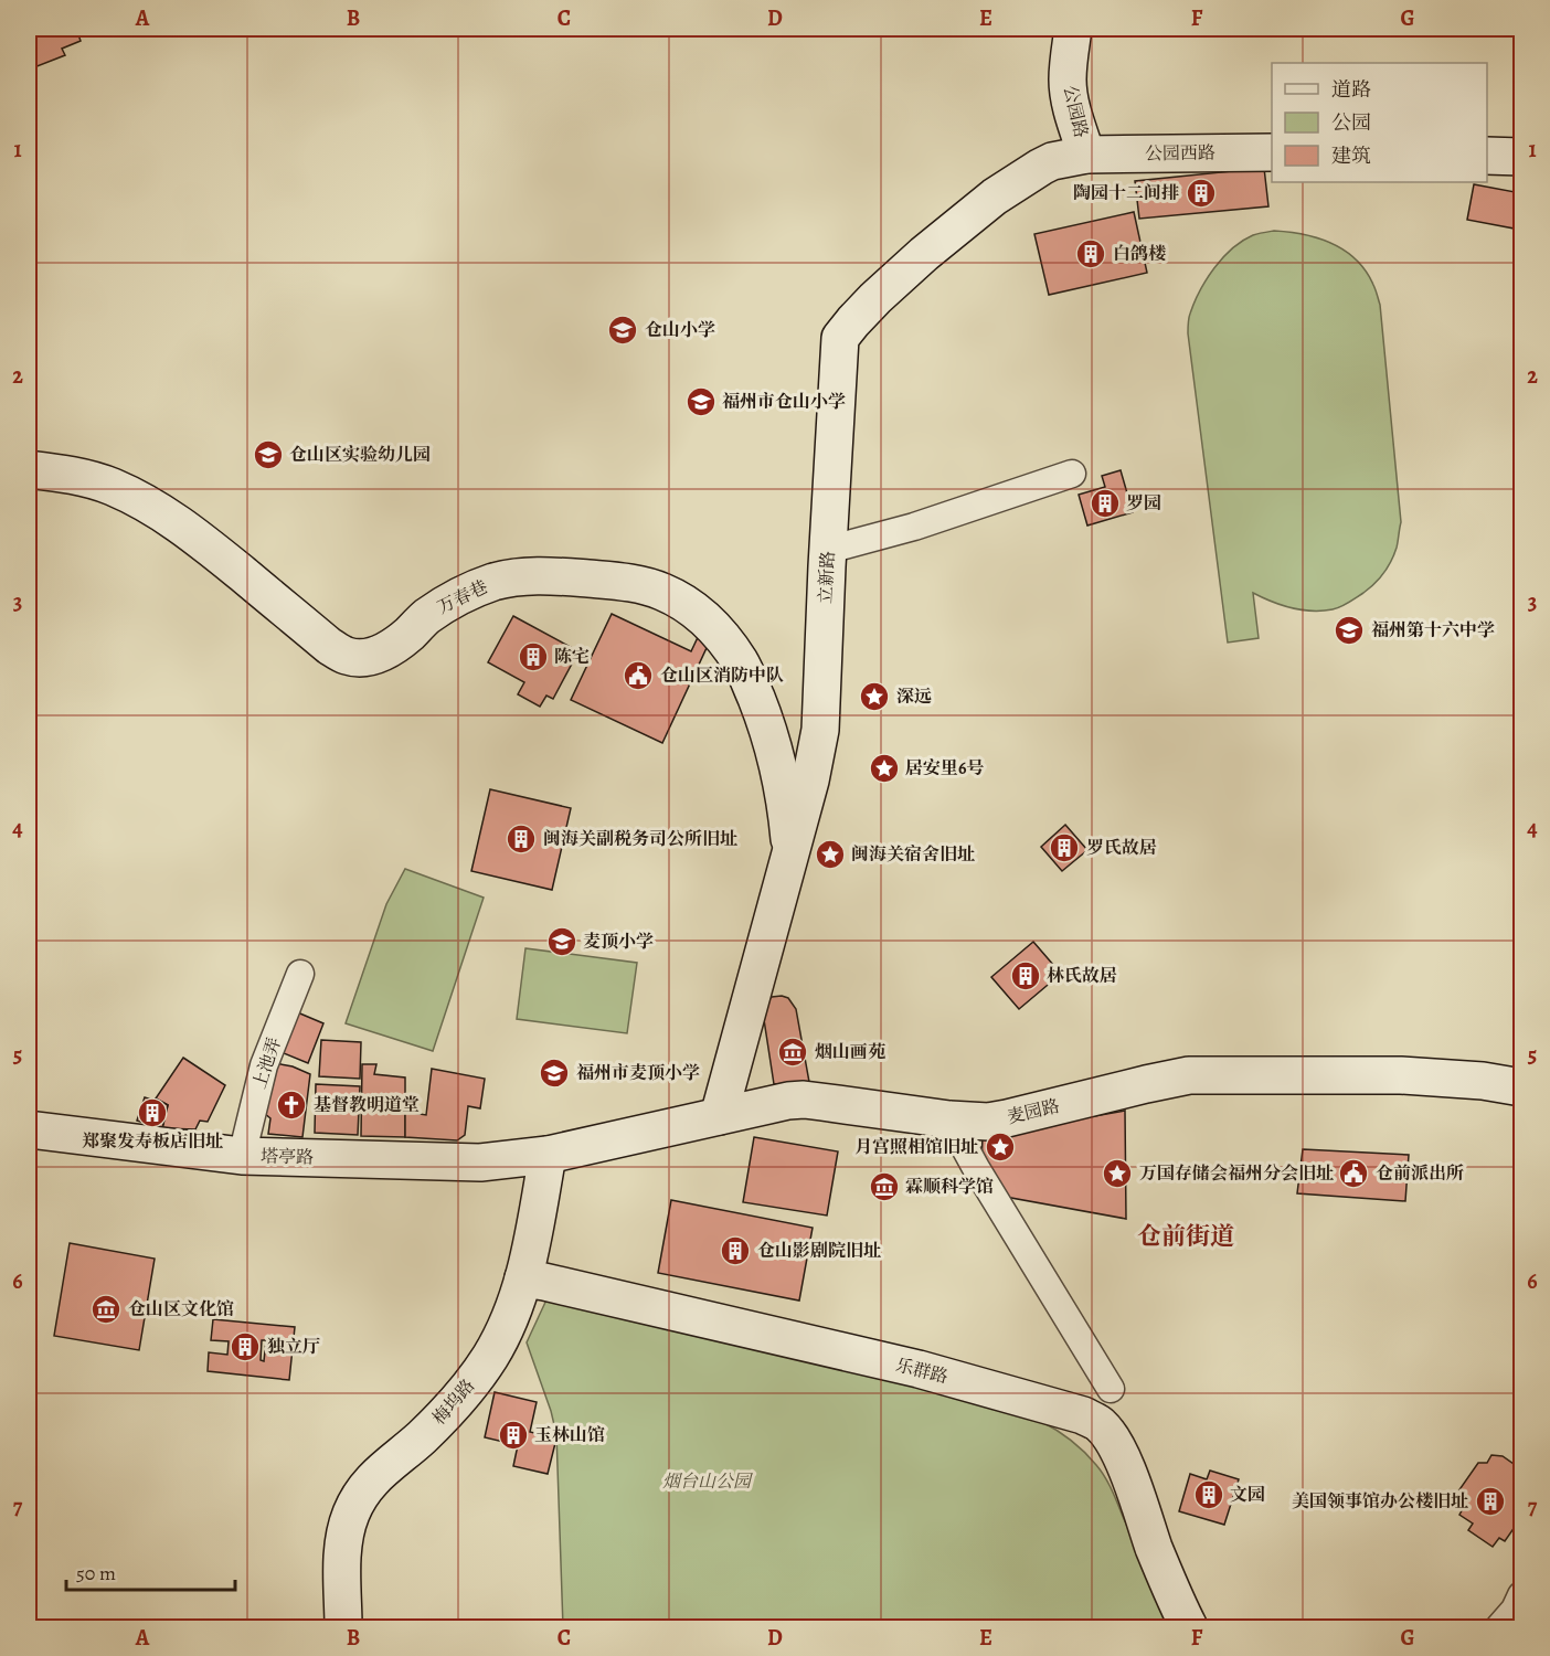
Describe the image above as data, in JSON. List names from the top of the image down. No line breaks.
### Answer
{"streets":{"street":["公园路","公园西路","立新路","万春巷","上池弄","麦园路","塔亭路","乐群路","梅坞路"]},"crossings":[["公园路","公园西路"],["公园路","立新路"],["公园西路","立新路"],["立新路","万春巷"],["立新路","麦园路"],["上池弄","塔亭路"],["麦园路","塔亭路"],["麦园路","梅坞路"],["塔亭路","梅坞路"],["乐群路","梅坞路"]],"districts":["仓前街道"],"parks":["烟台山公园"],"places":{"building":["陶园十二间排","白鸽楼","罗园","陈宅","闽海关副税务司公所旧址","罗氏故居","林氏故居","郑聚发寿板店旧址","仓山影剧院旧址","独立厅","玉林山馆","文园","美国领事馆办公楼旧址"],"school or university":["仓山小学","福州市仓山小学","仓山区实验幼儿园","福州第十六中学","麦顶小学","福州市麦顶小学"],"public building":["仓山区消防中队","仓前派出所"],"place":["深远","居安里6号","闽海关宿舍旧址","月宫照相馆旧址","万国存储会福州分会旧址"],"museum":["烟山画苑","霖顺科学馆","仓山区文化馆"],"church":["基督教明道堂"]},"legend":["道路","公园","建筑"],"scale_bar":"50 m","grid":{"columns":["A","B","C","D","E","F","G"],"rows":["1","2","3","4","5","6","7"]}}
